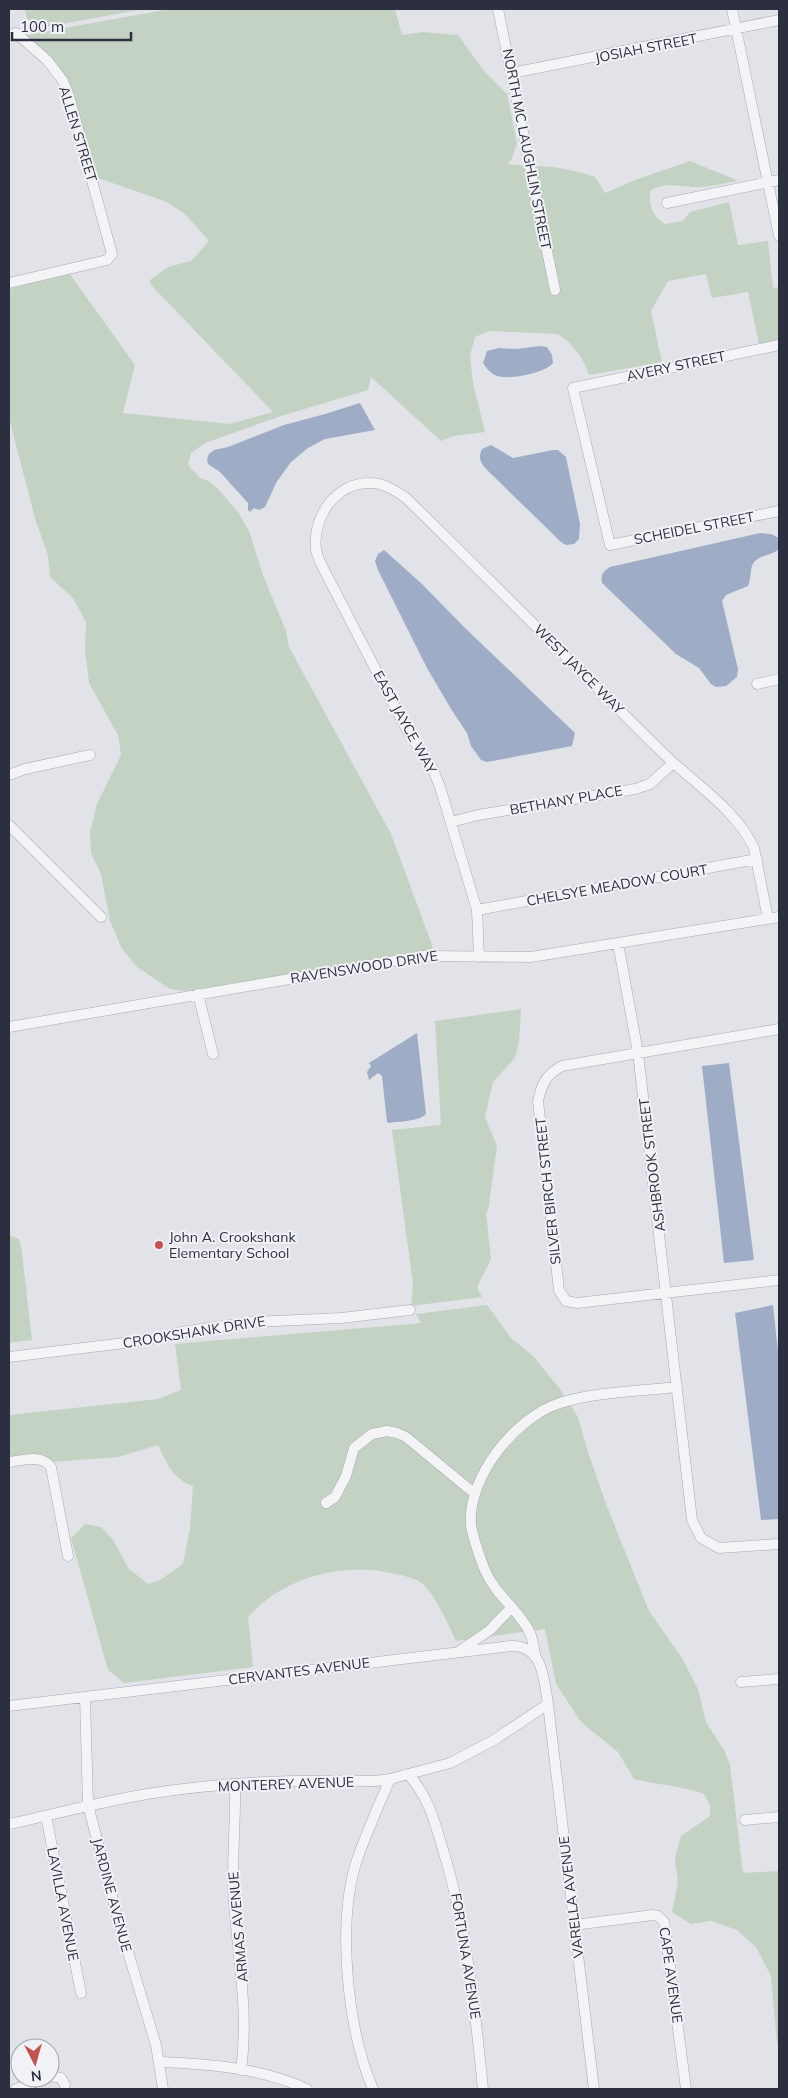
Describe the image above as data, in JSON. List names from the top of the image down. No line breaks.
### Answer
{"streets":{"street":["JOSIAH STREET","ALLEN STREET","NORTH MC LAUGHLIN STREET","AVERY STREET","SCHEIDEL STREET","WEST JAYCE WAY","EAST JAYCE WAY","BETHANY PLACE","CHELSYE MEADOW COURT","RAVENSWOOD DRIVE","ASHBROOK STREET","SILVER BIRCH STREET","CROOKSHANK DRIVE","CERVANTES AVENUE","MONTEREY AVENUE","JARDINE AVENUE","VARELLA AVENUE","LAVILLA AVENUE","ARMAS AVENUE","FORTUNA AVENUE","CAPE AVENUE"]},"crossings":[["JOSIAH STREET","NORTH MC LAUGHLIN STREET"],["AVERY STREET","SCHEIDEL STREET"],["WEST JAYCE WAY","EAST JAYCE WAY"],["WEST JAYCE WAY","BETHANY PLACE"],["WEST JAYCE WAY","CHELSYE MEADOW COURT"],["WEST JAYCE WAY","RAVENSWOOD DRIVE"],["EAST JAYCE WAY","BETHANY PLACE"],["EAST JAYCE WAY","CHELSYE MEADOW COURT"],["EAST JAYCE WAY","RAVENSWOOD DRIVE"],["RAVENSWOOD DRIVE","ASHBROOK STREET"],["ASHBROOK STREET","SILVER BIRCH STREET"],["CERVANTES AVENUE","JARDINE AVENUE"],["MONTEREY AVENUE","JARDINE AVENUE"],["MONTEREY AVENUE","VARELLA AVENUE"],["MONTEREY AVENUE","LAVILLA AVENUE"],["MONTEREY AVENUE","ARMAS AVENUE"],["MONTEREY AVENUE","FORTUNA AVENUE"],["VARELLA AVENUE","CAPE AVENUE"]],"places":["John A. Crookshank Elementary School"],"scale_bar":"100 m","north":"bottom"}
